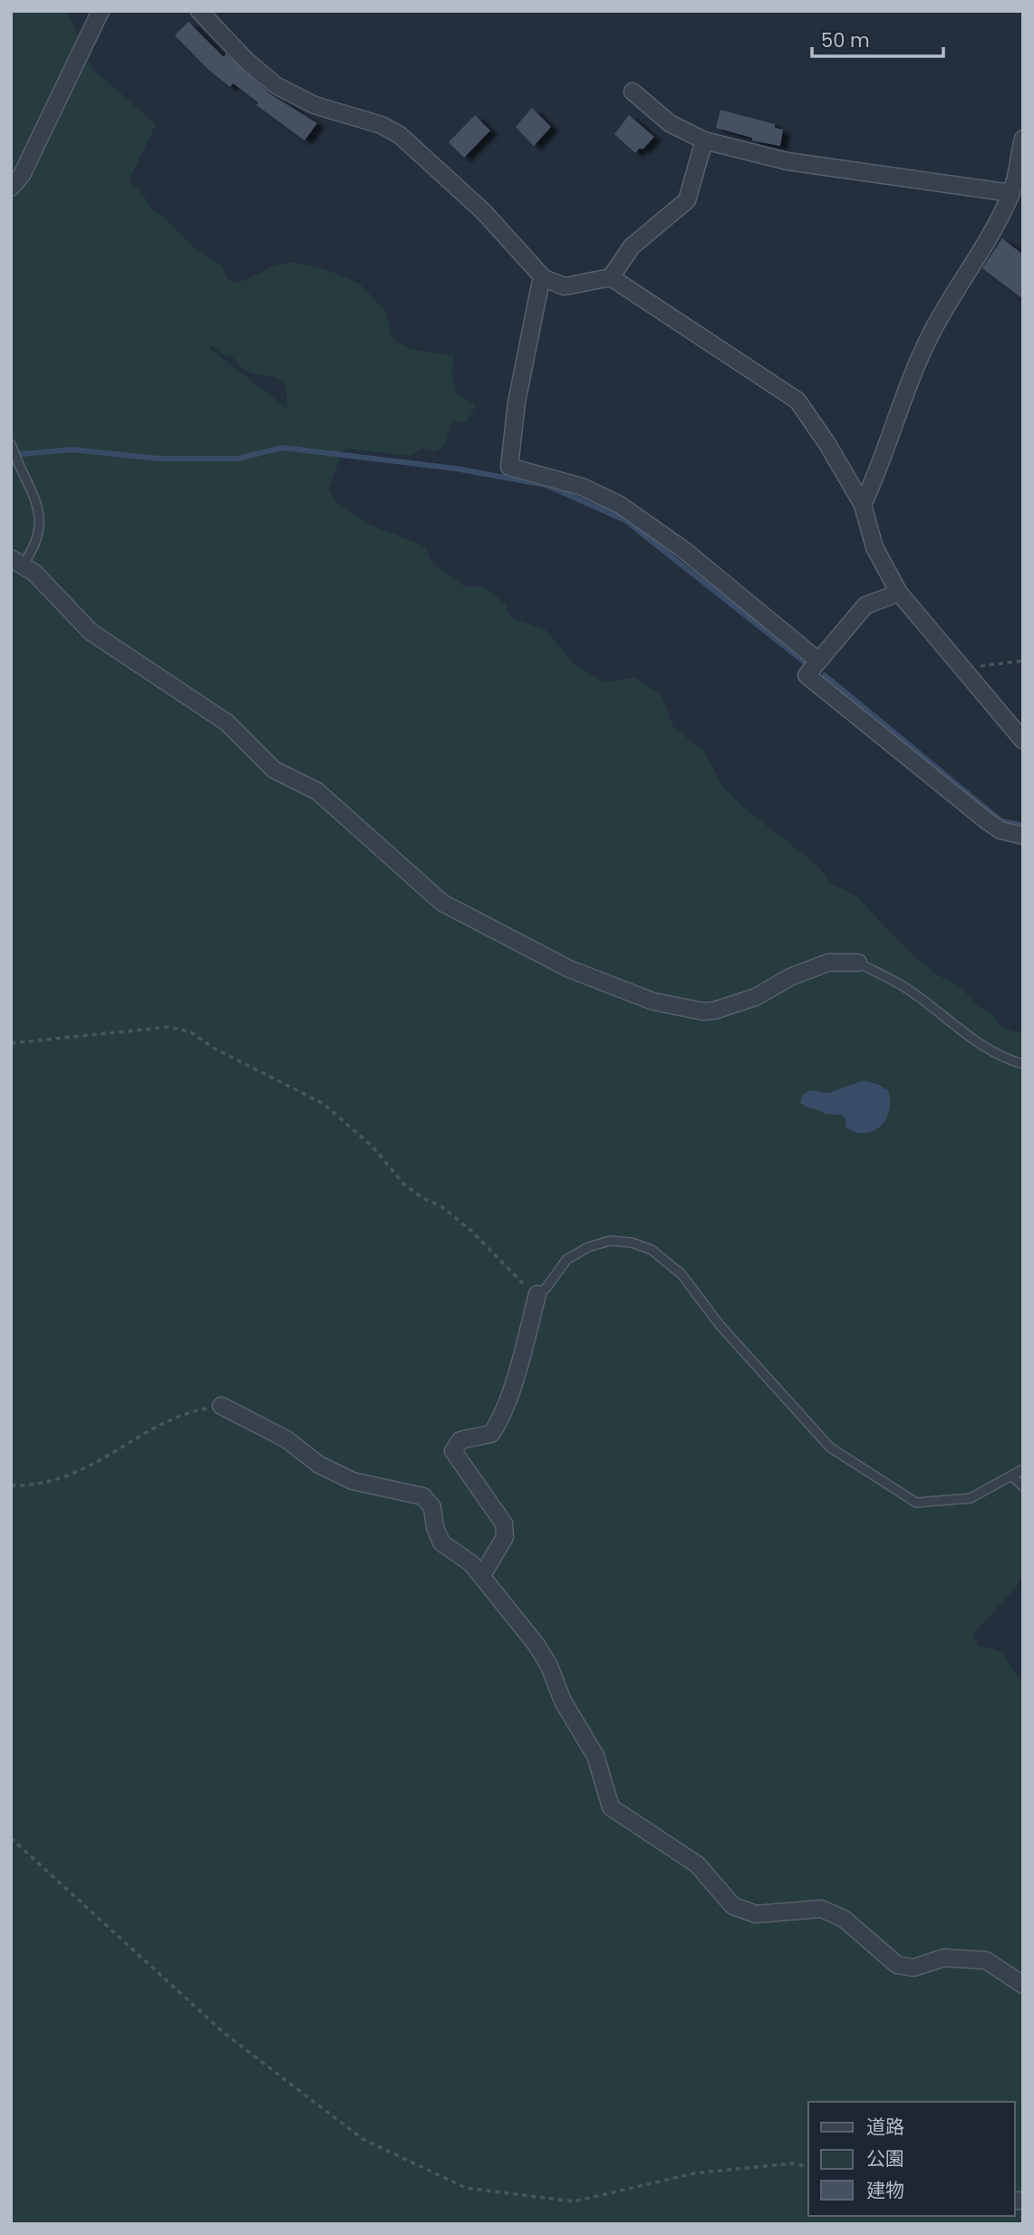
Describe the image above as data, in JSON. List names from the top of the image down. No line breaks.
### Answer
{"legend":["道路","公園","建物"],"scale_bar":"50 m"}
